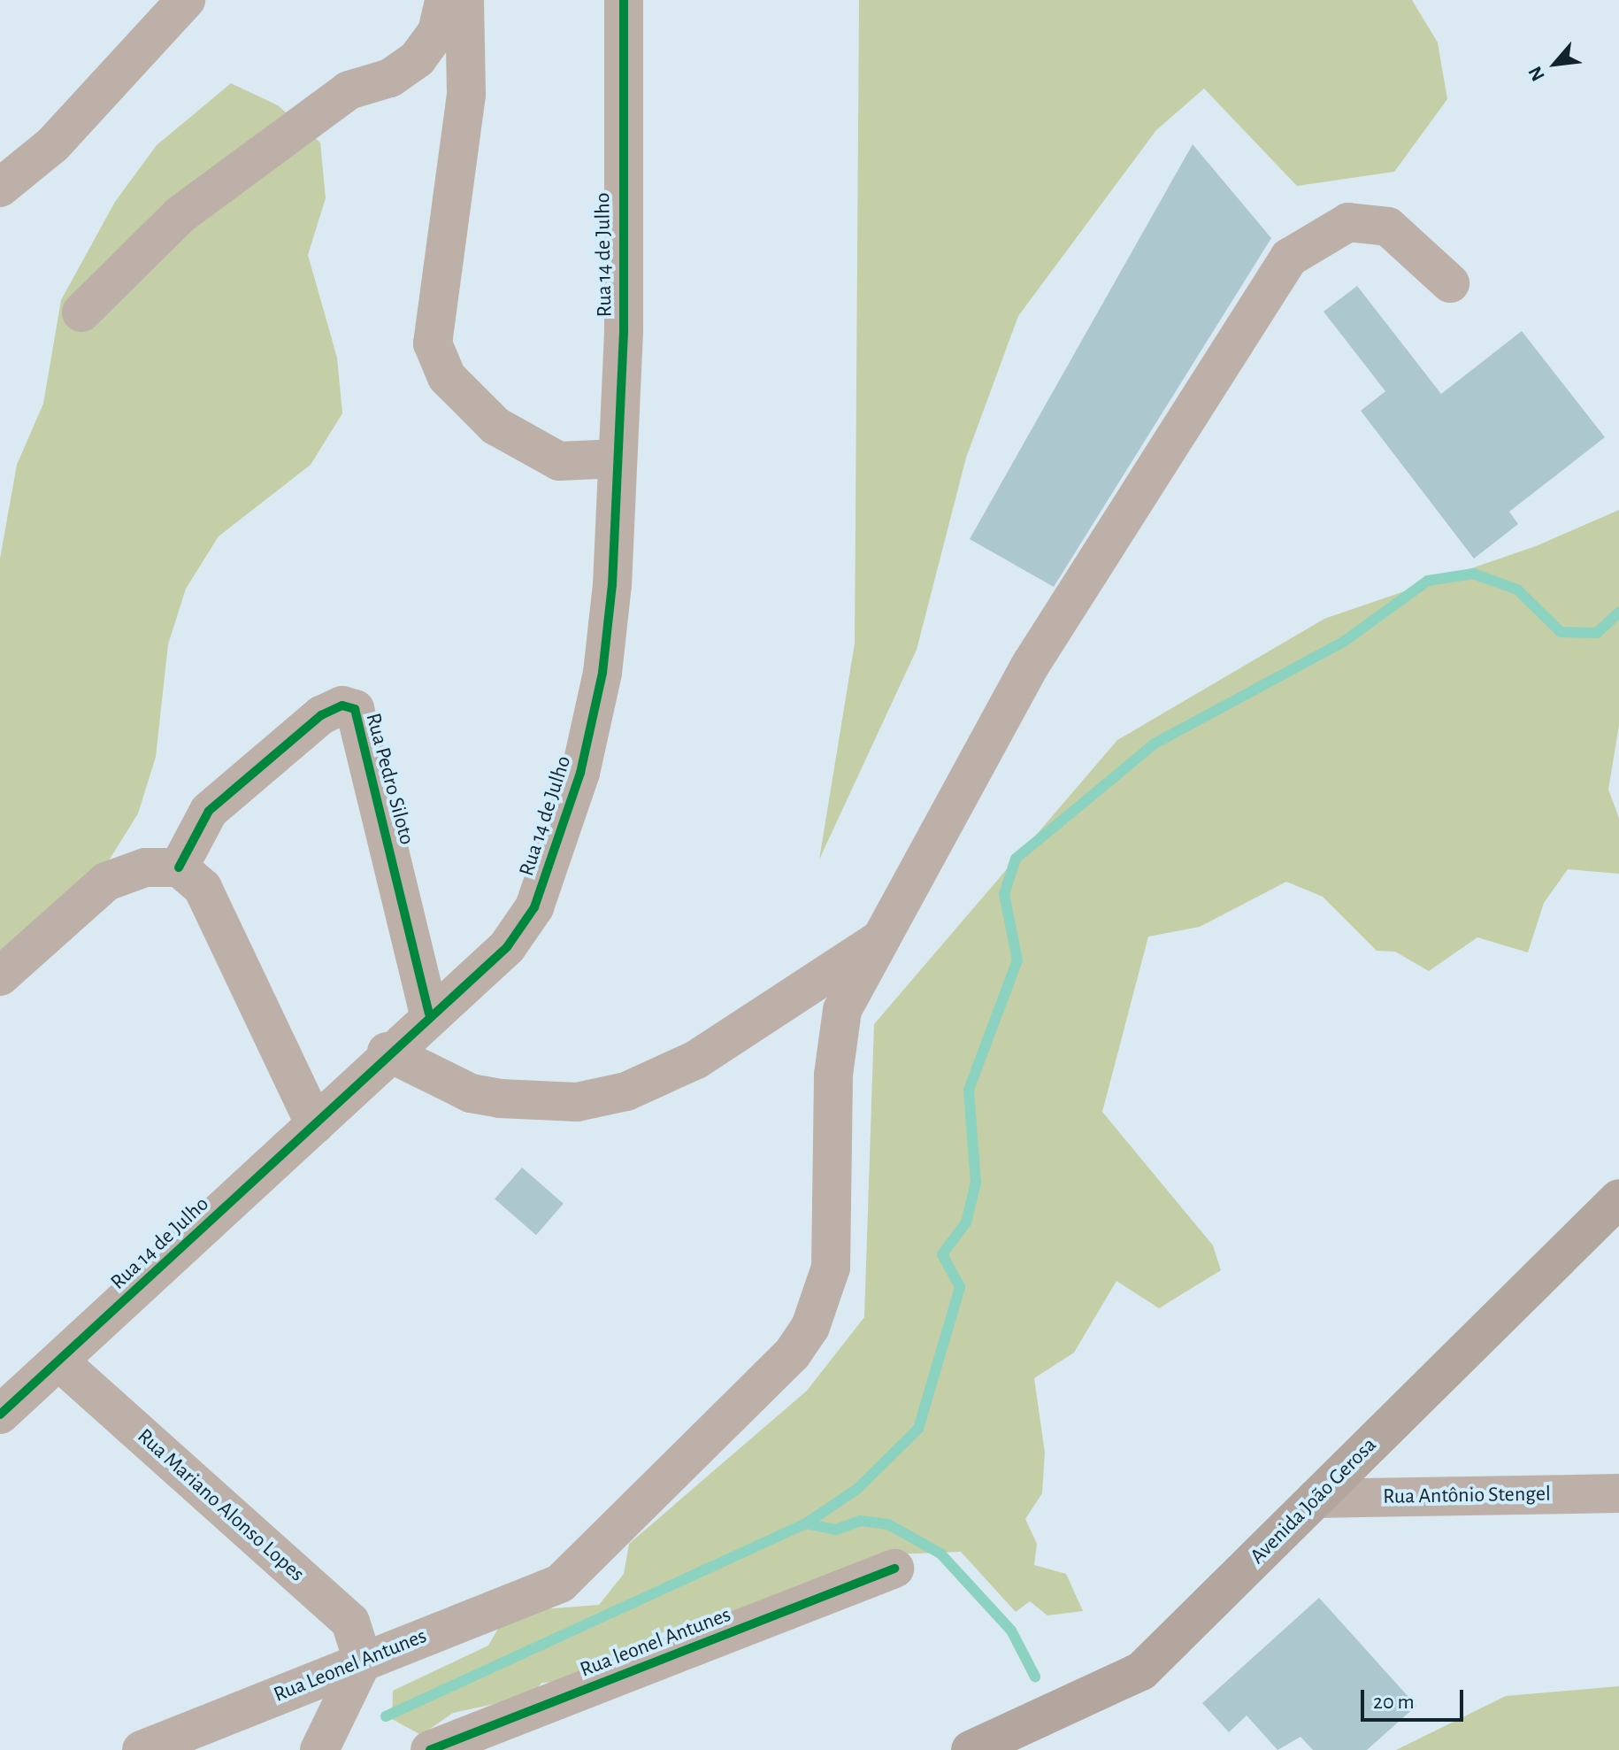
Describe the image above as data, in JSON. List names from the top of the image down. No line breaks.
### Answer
{"streets":{"main road":["Avenida João Gerosa"],"street":["Rua 14 de Julho","Rua Pedro Siloto","Rua Antônio Stengel","Rua Mariano Alonso Lopes","Rua leonel Antunes","Rua Leonel Antunes"]},"crossings":[["Rua 14 de Julho","Rua Pedro Siloto"],["Rua 14 de Julho","Rua Mariano Alonso Lopes"],["Rua Antônio Stengel","Avenida João Gerosa"],["Rua Mariano Alonso Lopes","Rua Leonel Antunes"]],"scale_bar":"20 m","north":"bottom left"}
